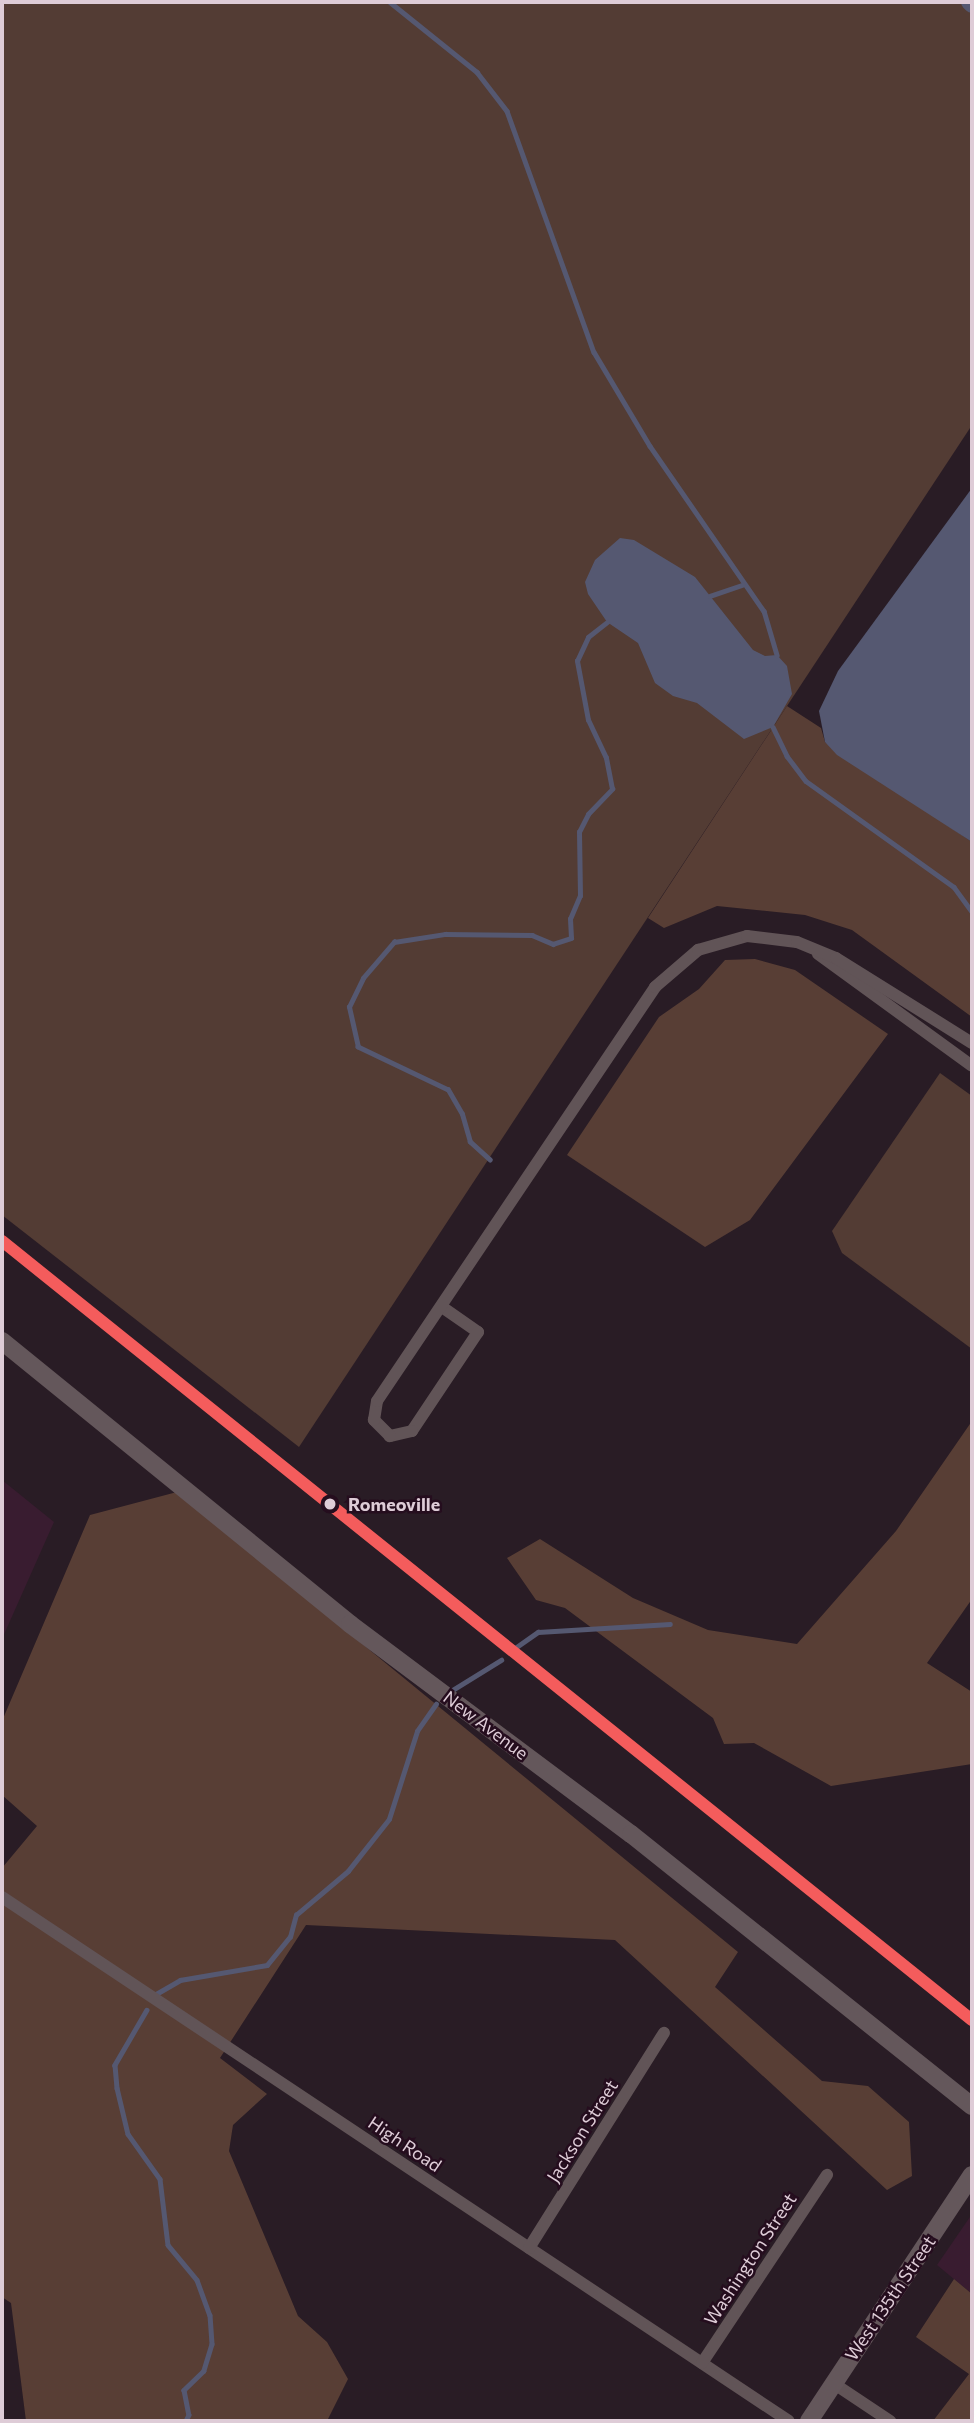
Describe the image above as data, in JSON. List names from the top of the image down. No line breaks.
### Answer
{"streets":{"main road":["New Avenue","West 135th Street"],"street":["Jackson Street","High Road","Washington Street"]},"crossings":[["Jackson Street","High Road"],["High Road","Washington Street"]],"places":["Romeoville"]}
